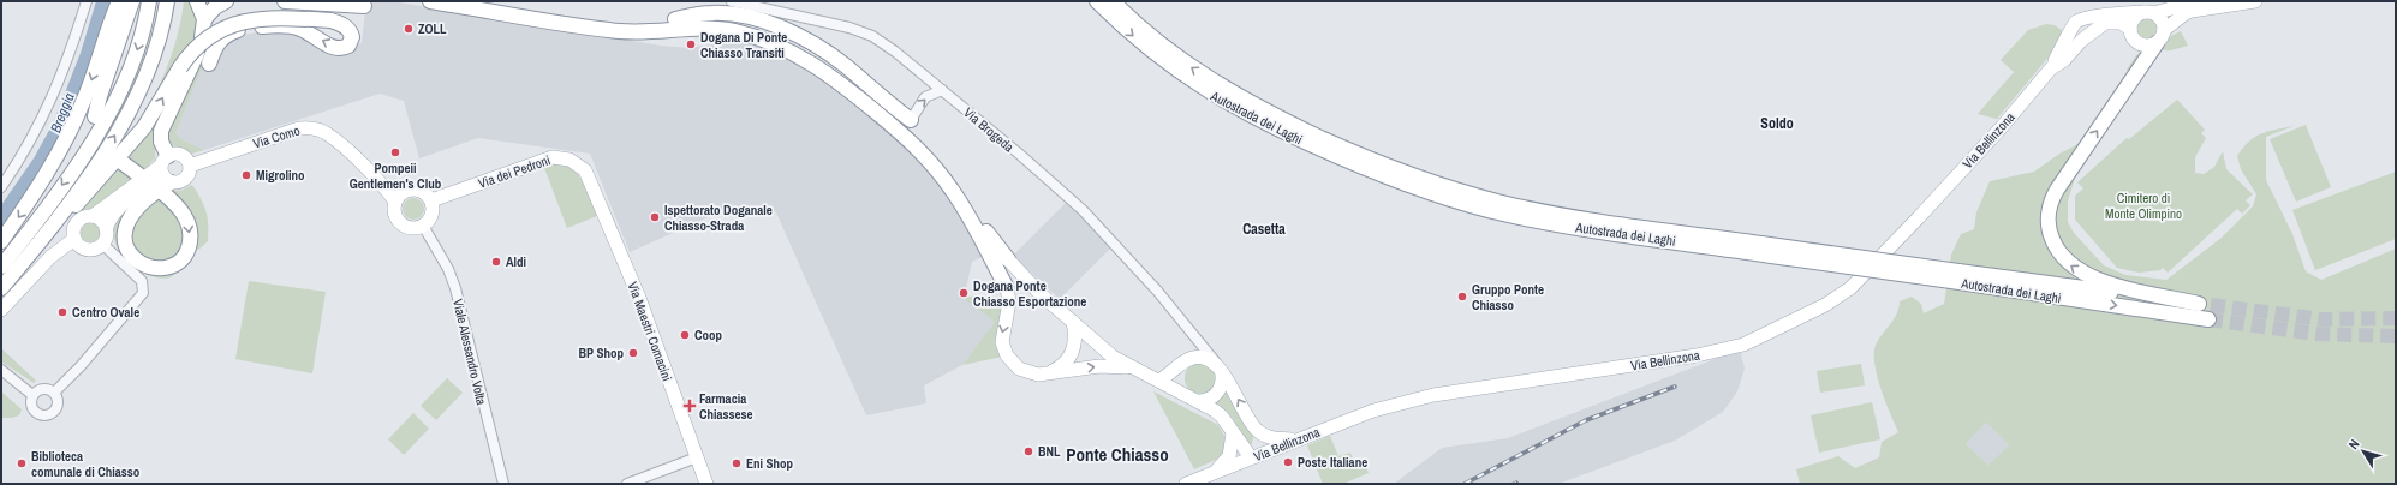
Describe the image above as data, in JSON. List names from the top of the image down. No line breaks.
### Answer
{"streets":{"highway":["Autostrada dei Laghi"],"main road":["Via Como","Via Bellinzona","Via dei Pedroni","Via Maestri Comacini"],"street":["Via Brogeda","Viale Alessandro Volta"]},"crossings":[["Autostrada dei Laghi","Via Bellinzona"],["Via Como","Via dei Pedroni"],["Via Como","Viale Alessandro Volta"],["Via dei Pedroni","Via Maestri Comacini"],["Via dei Pedroni","Viale Alessandro Volta"]],"districts":["Soldo","Casetta","Ponte Chiasso"],"water":["Breggia"],"parks":["Cimitero di Monte Olimpino"],"places":{"other":["ZOLL","Dogana Di Ponte Chiasso Transiti","Pompeii Gentlemen's Club","Migrolino","Ispettorato Doganale Chiasso-Strada","Aldi","Dogana Ponte Chiasso Esportazione","Gruppo Ponte Chiasso","Centro Ovale","Coop","BP Shop","BNL","Poste Italiane","Biblioteca comunale di Chiasso","Eni Shop"],"health":["Farmacia Chiassese"]},"north":"top left"}
